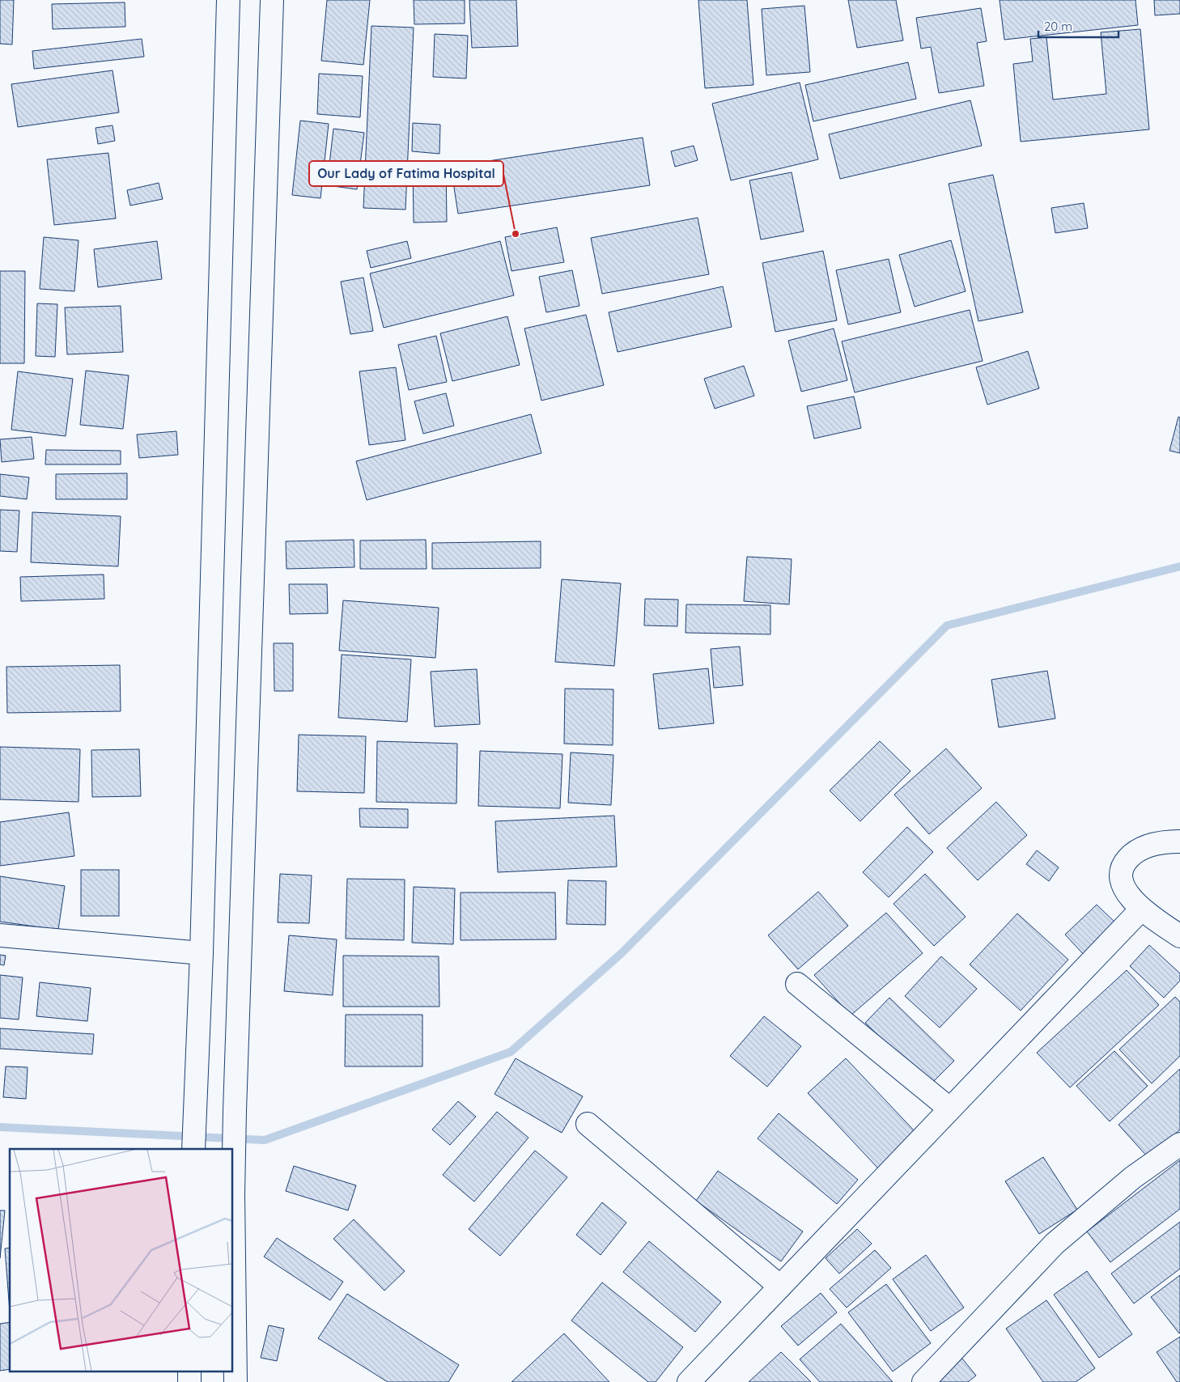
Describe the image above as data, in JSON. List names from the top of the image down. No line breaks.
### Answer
{"places":["Our Lady of Fatima Hospital"],"scale_bar":"20 m"}
